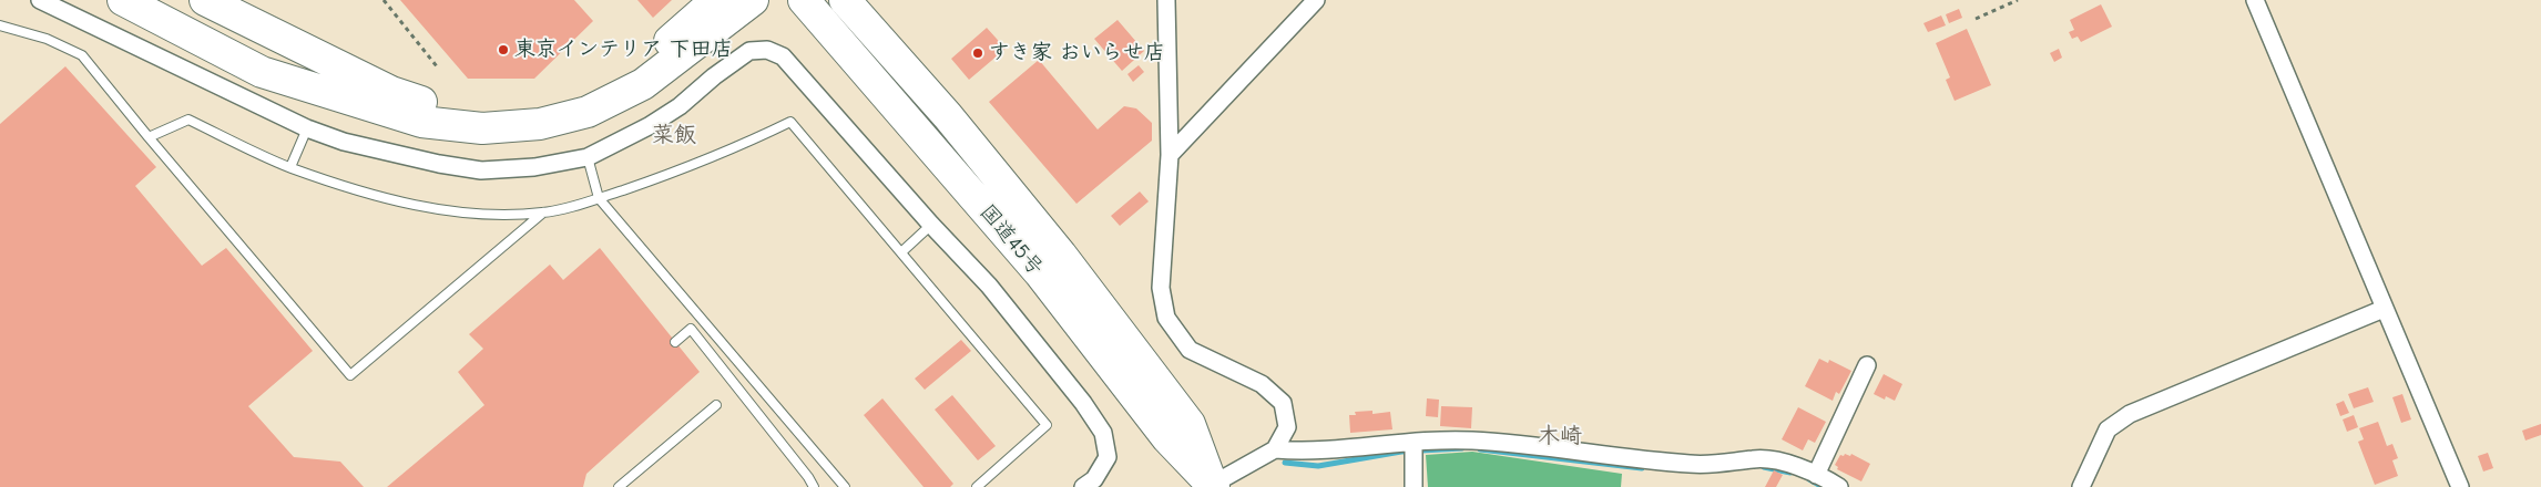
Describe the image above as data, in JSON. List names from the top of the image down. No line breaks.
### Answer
{"streets":{"highway":["国道45号"]},"districts":["菜飯","木崎"],"places":["東京インテリア 下田店","すき家 おいらせ店"]}
